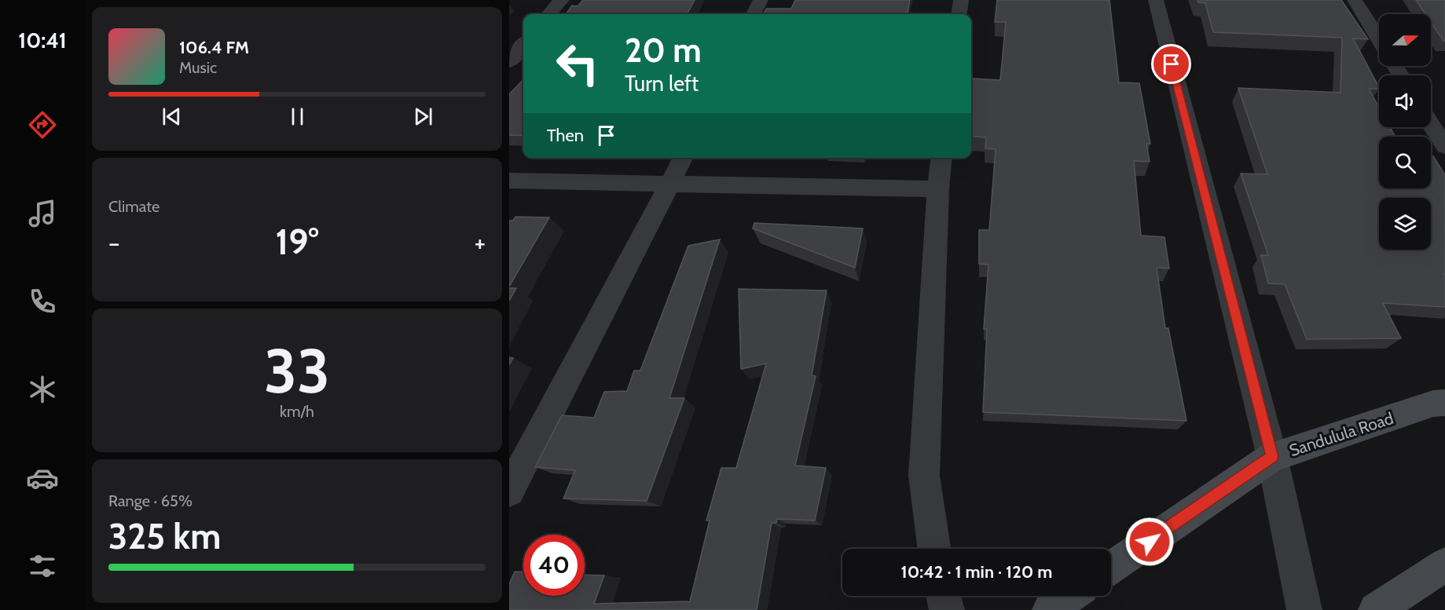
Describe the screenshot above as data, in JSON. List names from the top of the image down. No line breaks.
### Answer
{"streets":{"street":["Sandulula Road"]},"north":"right","page":{"tabs":"10:41","turn":["20 m","Turn left"],"song":["106.4 FM","Music"],"then":"Then","tile":["Climate",["33","km/h"],["Range · 65%","325 km"]],"heat":["−","19°","+"],"limit":"40","trip":"10:42 · 1 min · 120 m"}}
